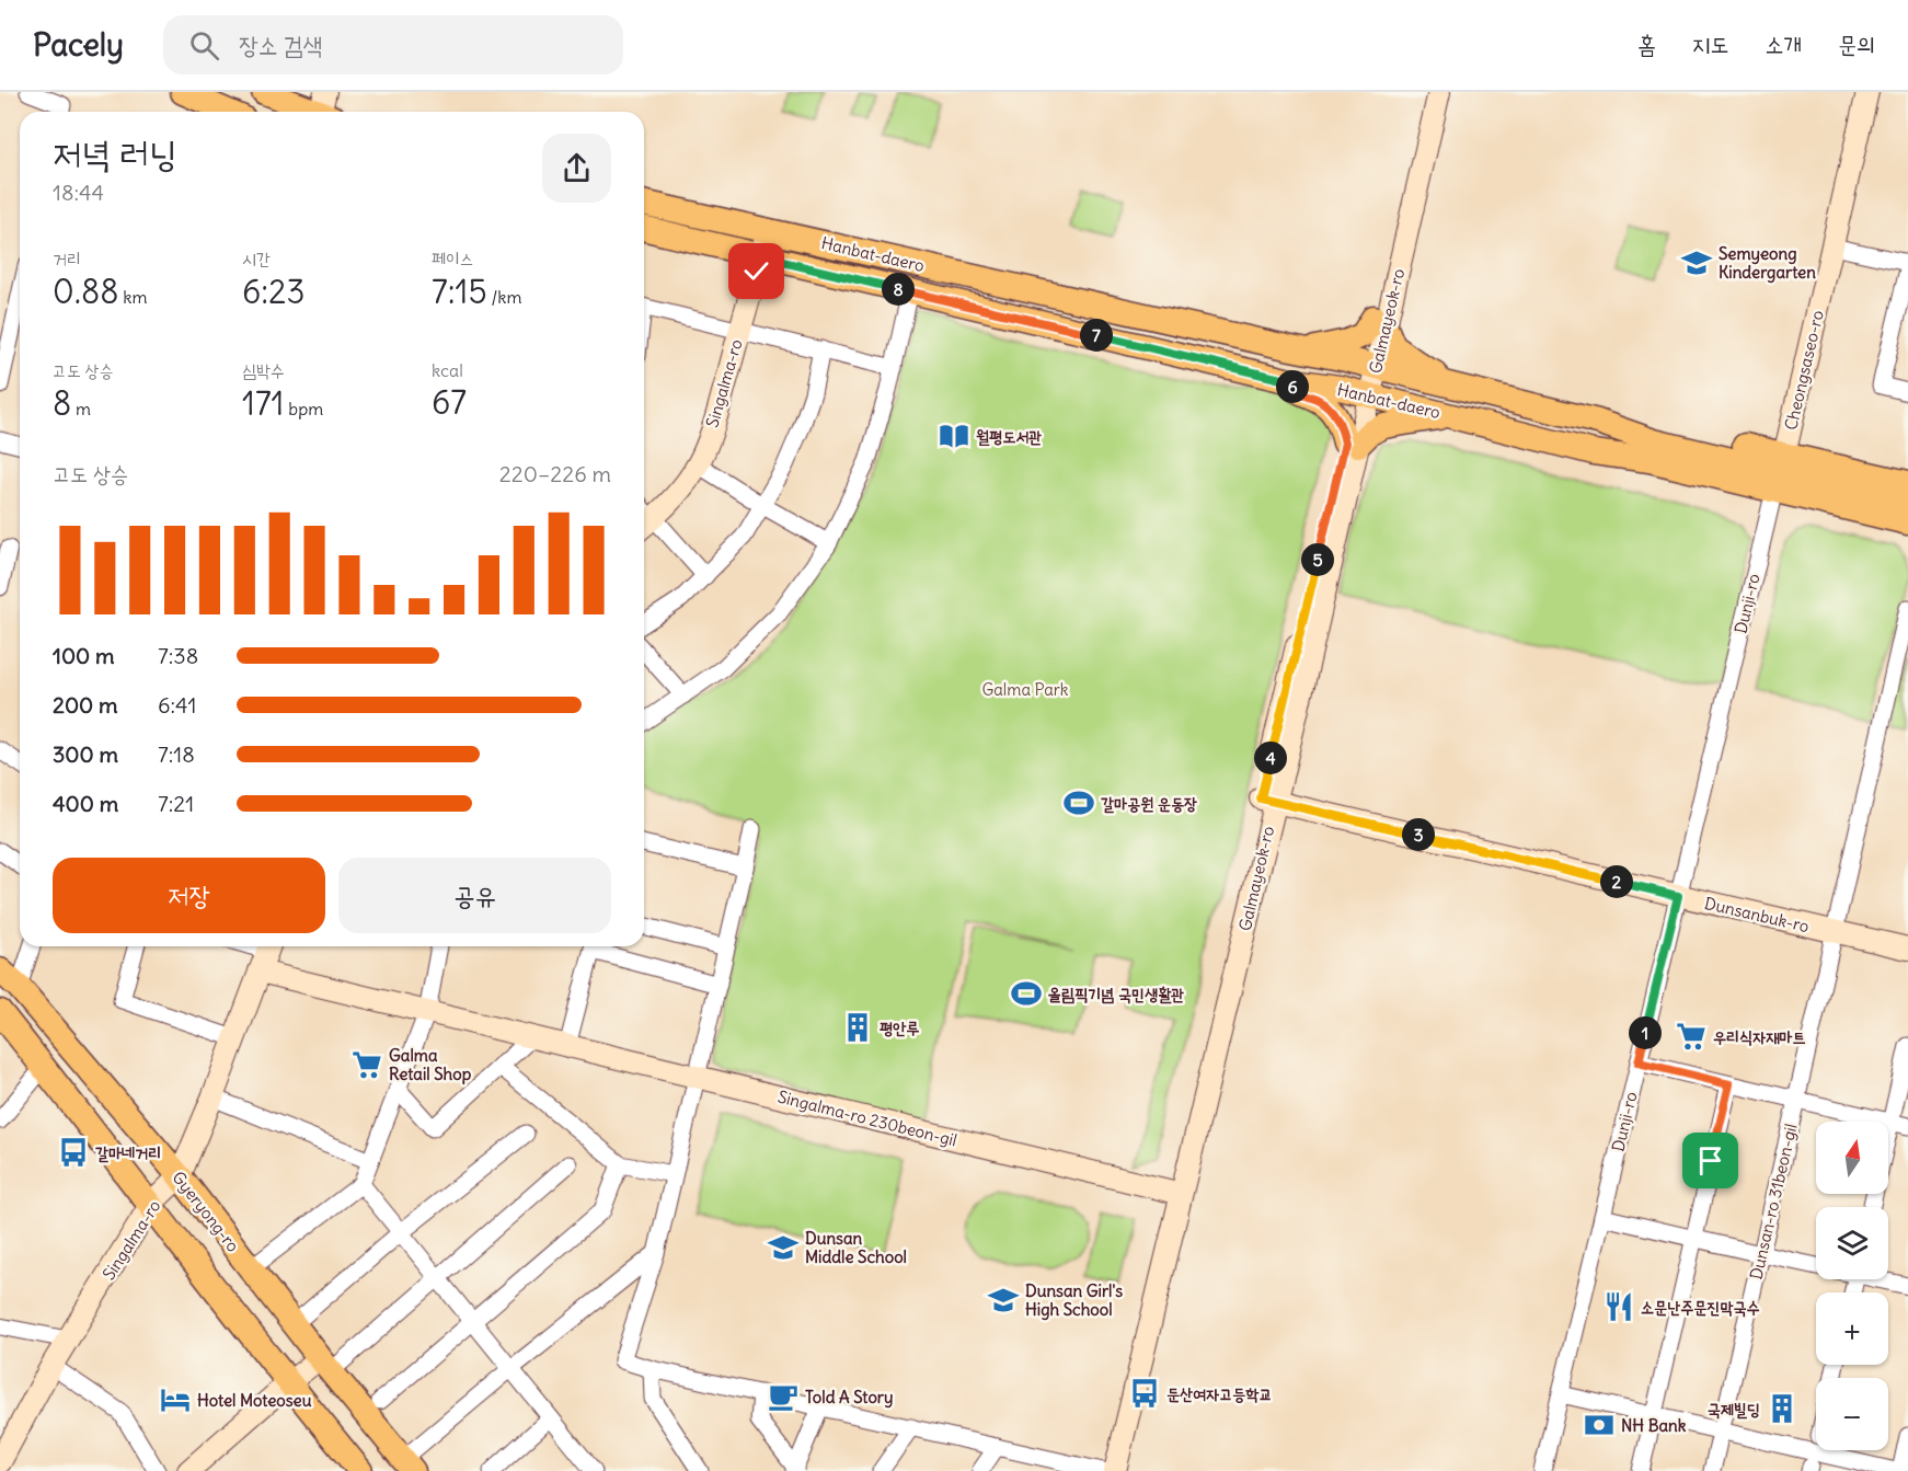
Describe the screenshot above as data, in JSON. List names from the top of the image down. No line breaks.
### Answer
{"streets":{"main road":["Hanbat-daero","Gyeryong-ro"],"street":["Galmayeok-ro","Cheongsaseo-ro","Singalma-ro","Dunji-ro","Dunsanbuk-ro","Singalma-ro 230beon-gil","Dunsan-ro 31beon-gil"]},"crossings":[["Hanbat-daero","Galmayeok-ro"],["Hanbat-daero","Singalma-ro"],["Galmayeok-ro","Dunsanbuk-ro"],["Galmayeok-ro","Singalma-ro 230beon-gil"],["Singalma-ro","Singalma-ro 230beon-gil"],["Singalma-ro","Gyeryong-ro"],["Dunji-ro","Dunsanbuk-ro"],["Dunsanbuk-ro","Dunsan-ro 31beon-gil"]],"parks":["Galma Park"],"places":{"school or university":["Semyeong Kindergarten","Dunsan Middle School","Dunsan Girl's High School"],"library":["월평도서관"],"sports":["갈마공원 운동장","올림픽기념 국민생활관"],"building":["평안루","국제빌딩"],"supermarket":["우리식자재마트","Galma Retail Shop"],"bus stop":["갈마네거리","둔산여자고등학교"],"restaurant":["소문난주문진막국수"],"cafe":["Told A Story"],"hotel":["Hotel Moteoseu"],"bank":["NH Bank"]},"north":"top","page":{"header":"Pacely","search":"장소 검색","nav":["홈","지도","소개","문의"],"heading":["저녁 러닝","18:44"],"stats":[["거리","0.88 km"],["시간","6:23"],["페이스","7:15 /km"],["고도 상승","8 m"],["심박수","171 bpm"],["kcal","67"]],"pins":["8","7","6","5","4","3","2","1"],"chart":["고도 상승","220–226 m"],"list":[{"name":"100 m","note":"7:38"},{"name":"200 m","note":"6:41"},{"name":"300 m","note":"7:18"},{"name":"400 m","note":"7:21"}],"buttons":["저장","공유"],"map_buttons":["+","−"]}}
